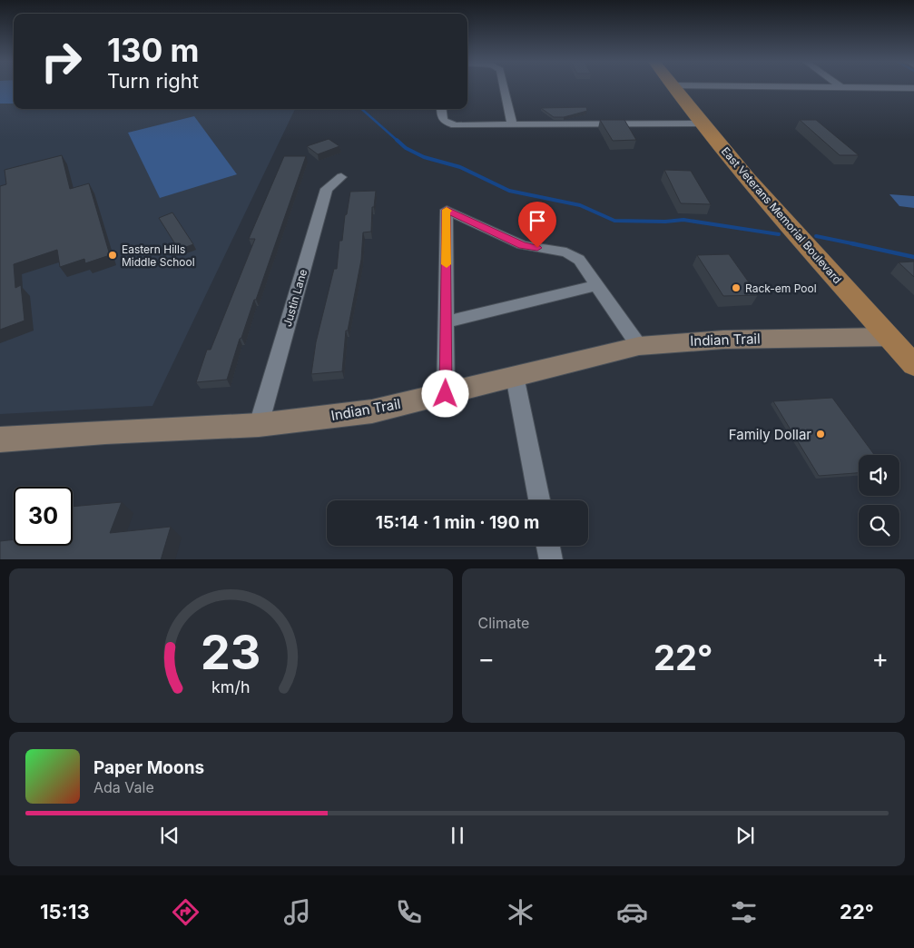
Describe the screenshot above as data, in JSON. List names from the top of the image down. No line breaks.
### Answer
{"streets":{"main road":["East Veterans Memorial Boulevard"],"street":["Justin Lane","Indian Trail"]},"crossings":[["East Veterans Memorial Boulevard","Indian Trail"],["Justin Lane","Indian Trail"]],"places":["Eastern Hills Middle School","Rack-em Pool","Family Dollar"],"page":{"turn":["130 m","Turn right"],"limit":"30","trip":"15:14 · 1 min · 190 m","tile":"Climate","heat":["−","22°","+"],"song":["Paper Moons","Ada Vale"],"tabs":["15:13","22°"],"gauge":["23","km/h"]}}
